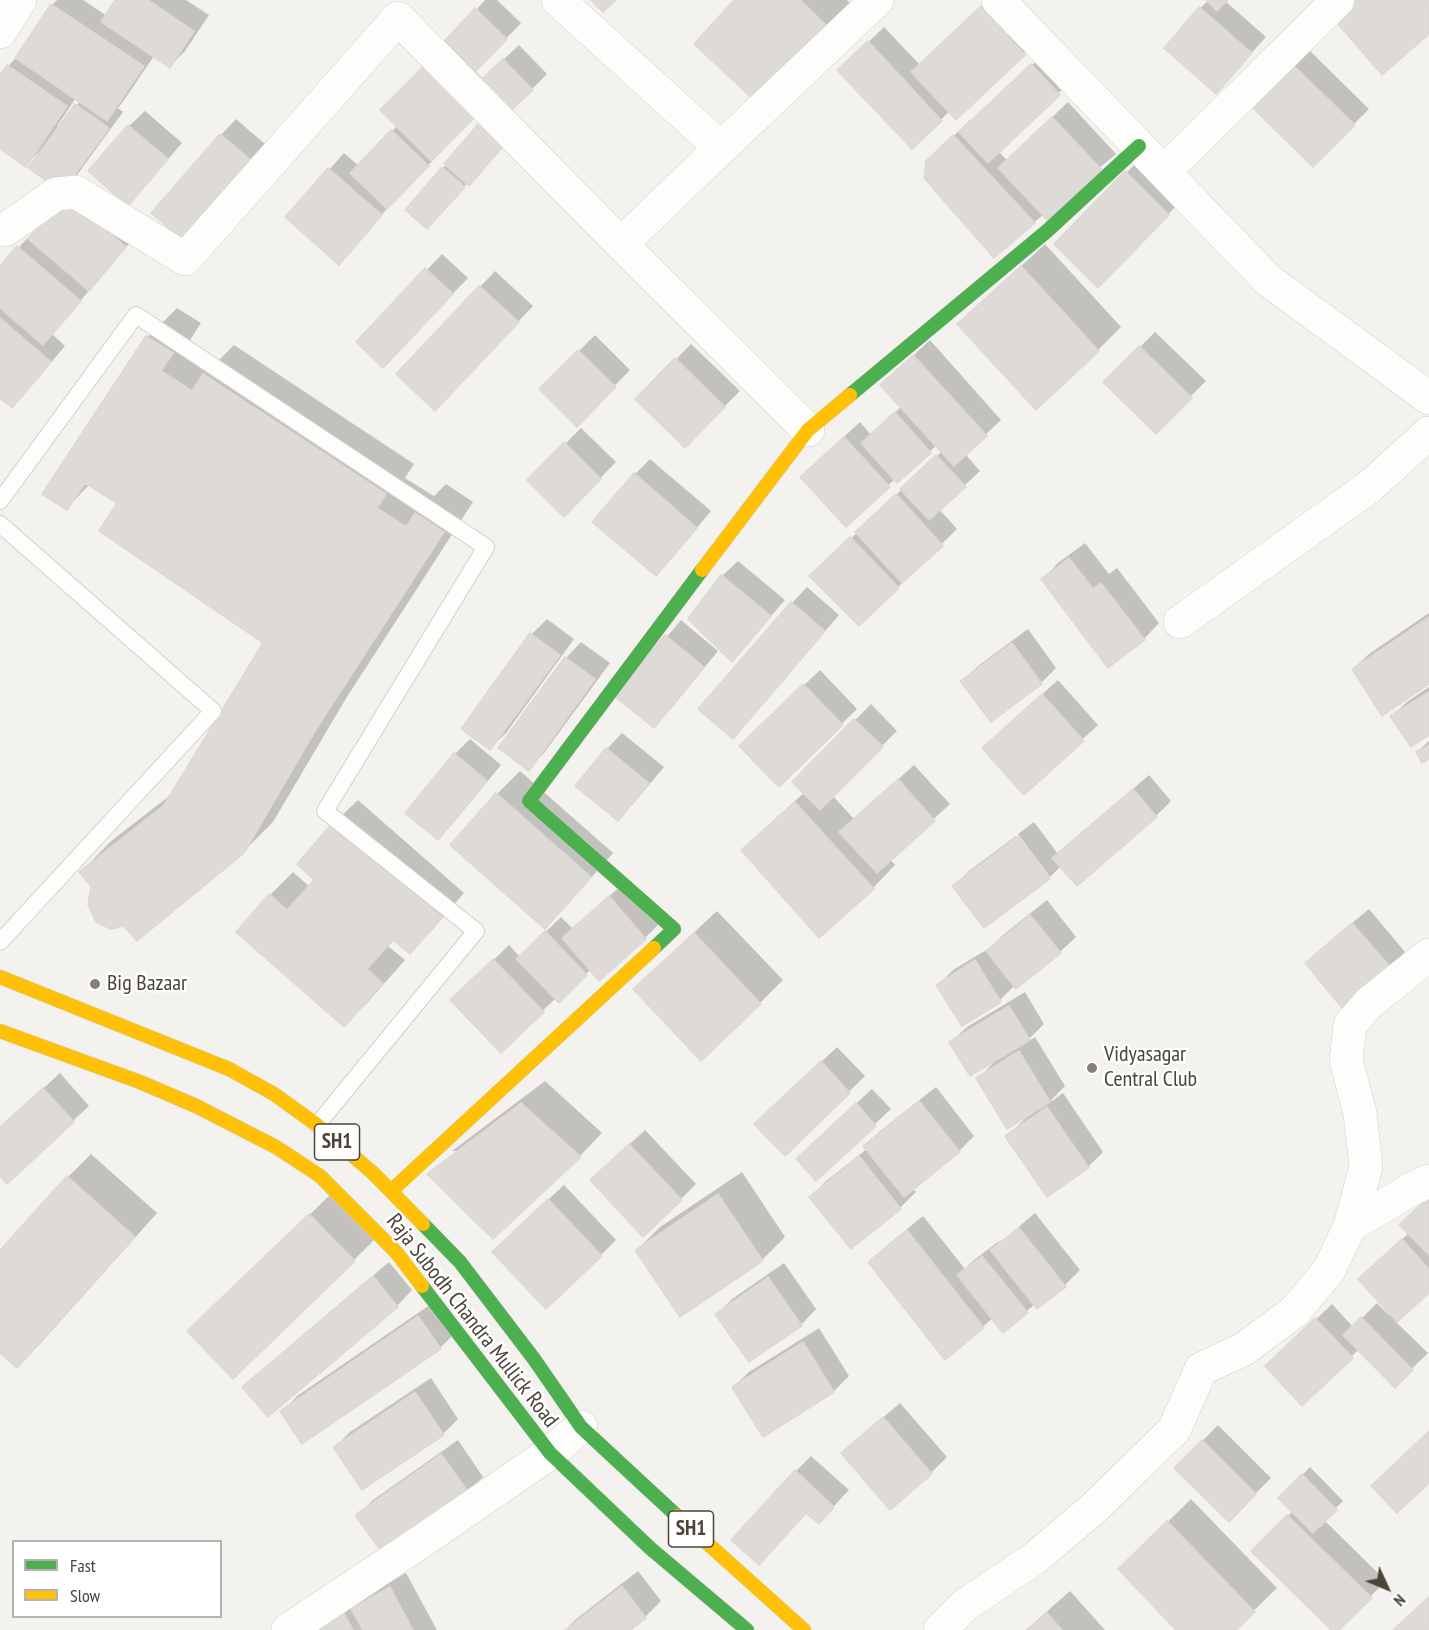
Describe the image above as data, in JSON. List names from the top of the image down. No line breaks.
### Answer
{"streets":{"main road":["SH1","Raja Subodh Chandra Mullick Road"]},"places":["Big Bazaar","Vidyasagar Central Club"],"legend":["Fast","Slow"],"north":"bottom right"}
